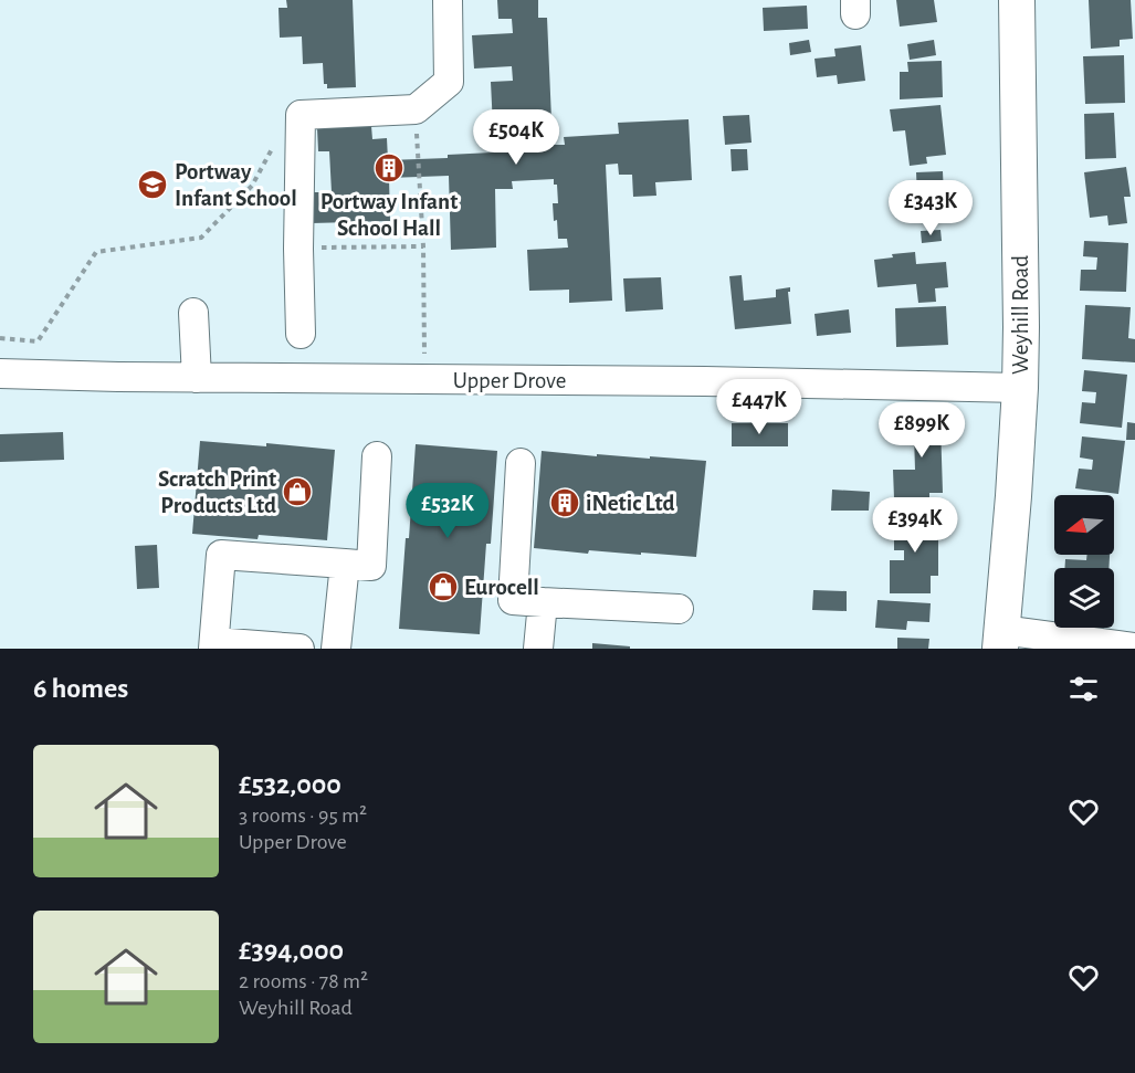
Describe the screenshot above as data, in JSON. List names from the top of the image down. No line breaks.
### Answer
{"streets":{"main road":["Weyhill Road"],"street":["Upper Drove"]},"crossings":[["Weyhill Road","Upper Drove"]],"places":{"building":["Portway Infant School Hall","iNetic Ltd"],"school or university":["Portway Infant School"],"shop":["Scratch Print Products Ltd","Eurocell"]},"north":"left","page":{"price":["£504K","£343K","£447K","£899K","£532K","£394K"],"heading":"6 homes","list":[{"name":"£532,000","note":"3 rooms · 95 m² · Upper Drove"},{"name":"£394,000","note":"2 rooms · 78 m² · Weyhill Road"}]}}
